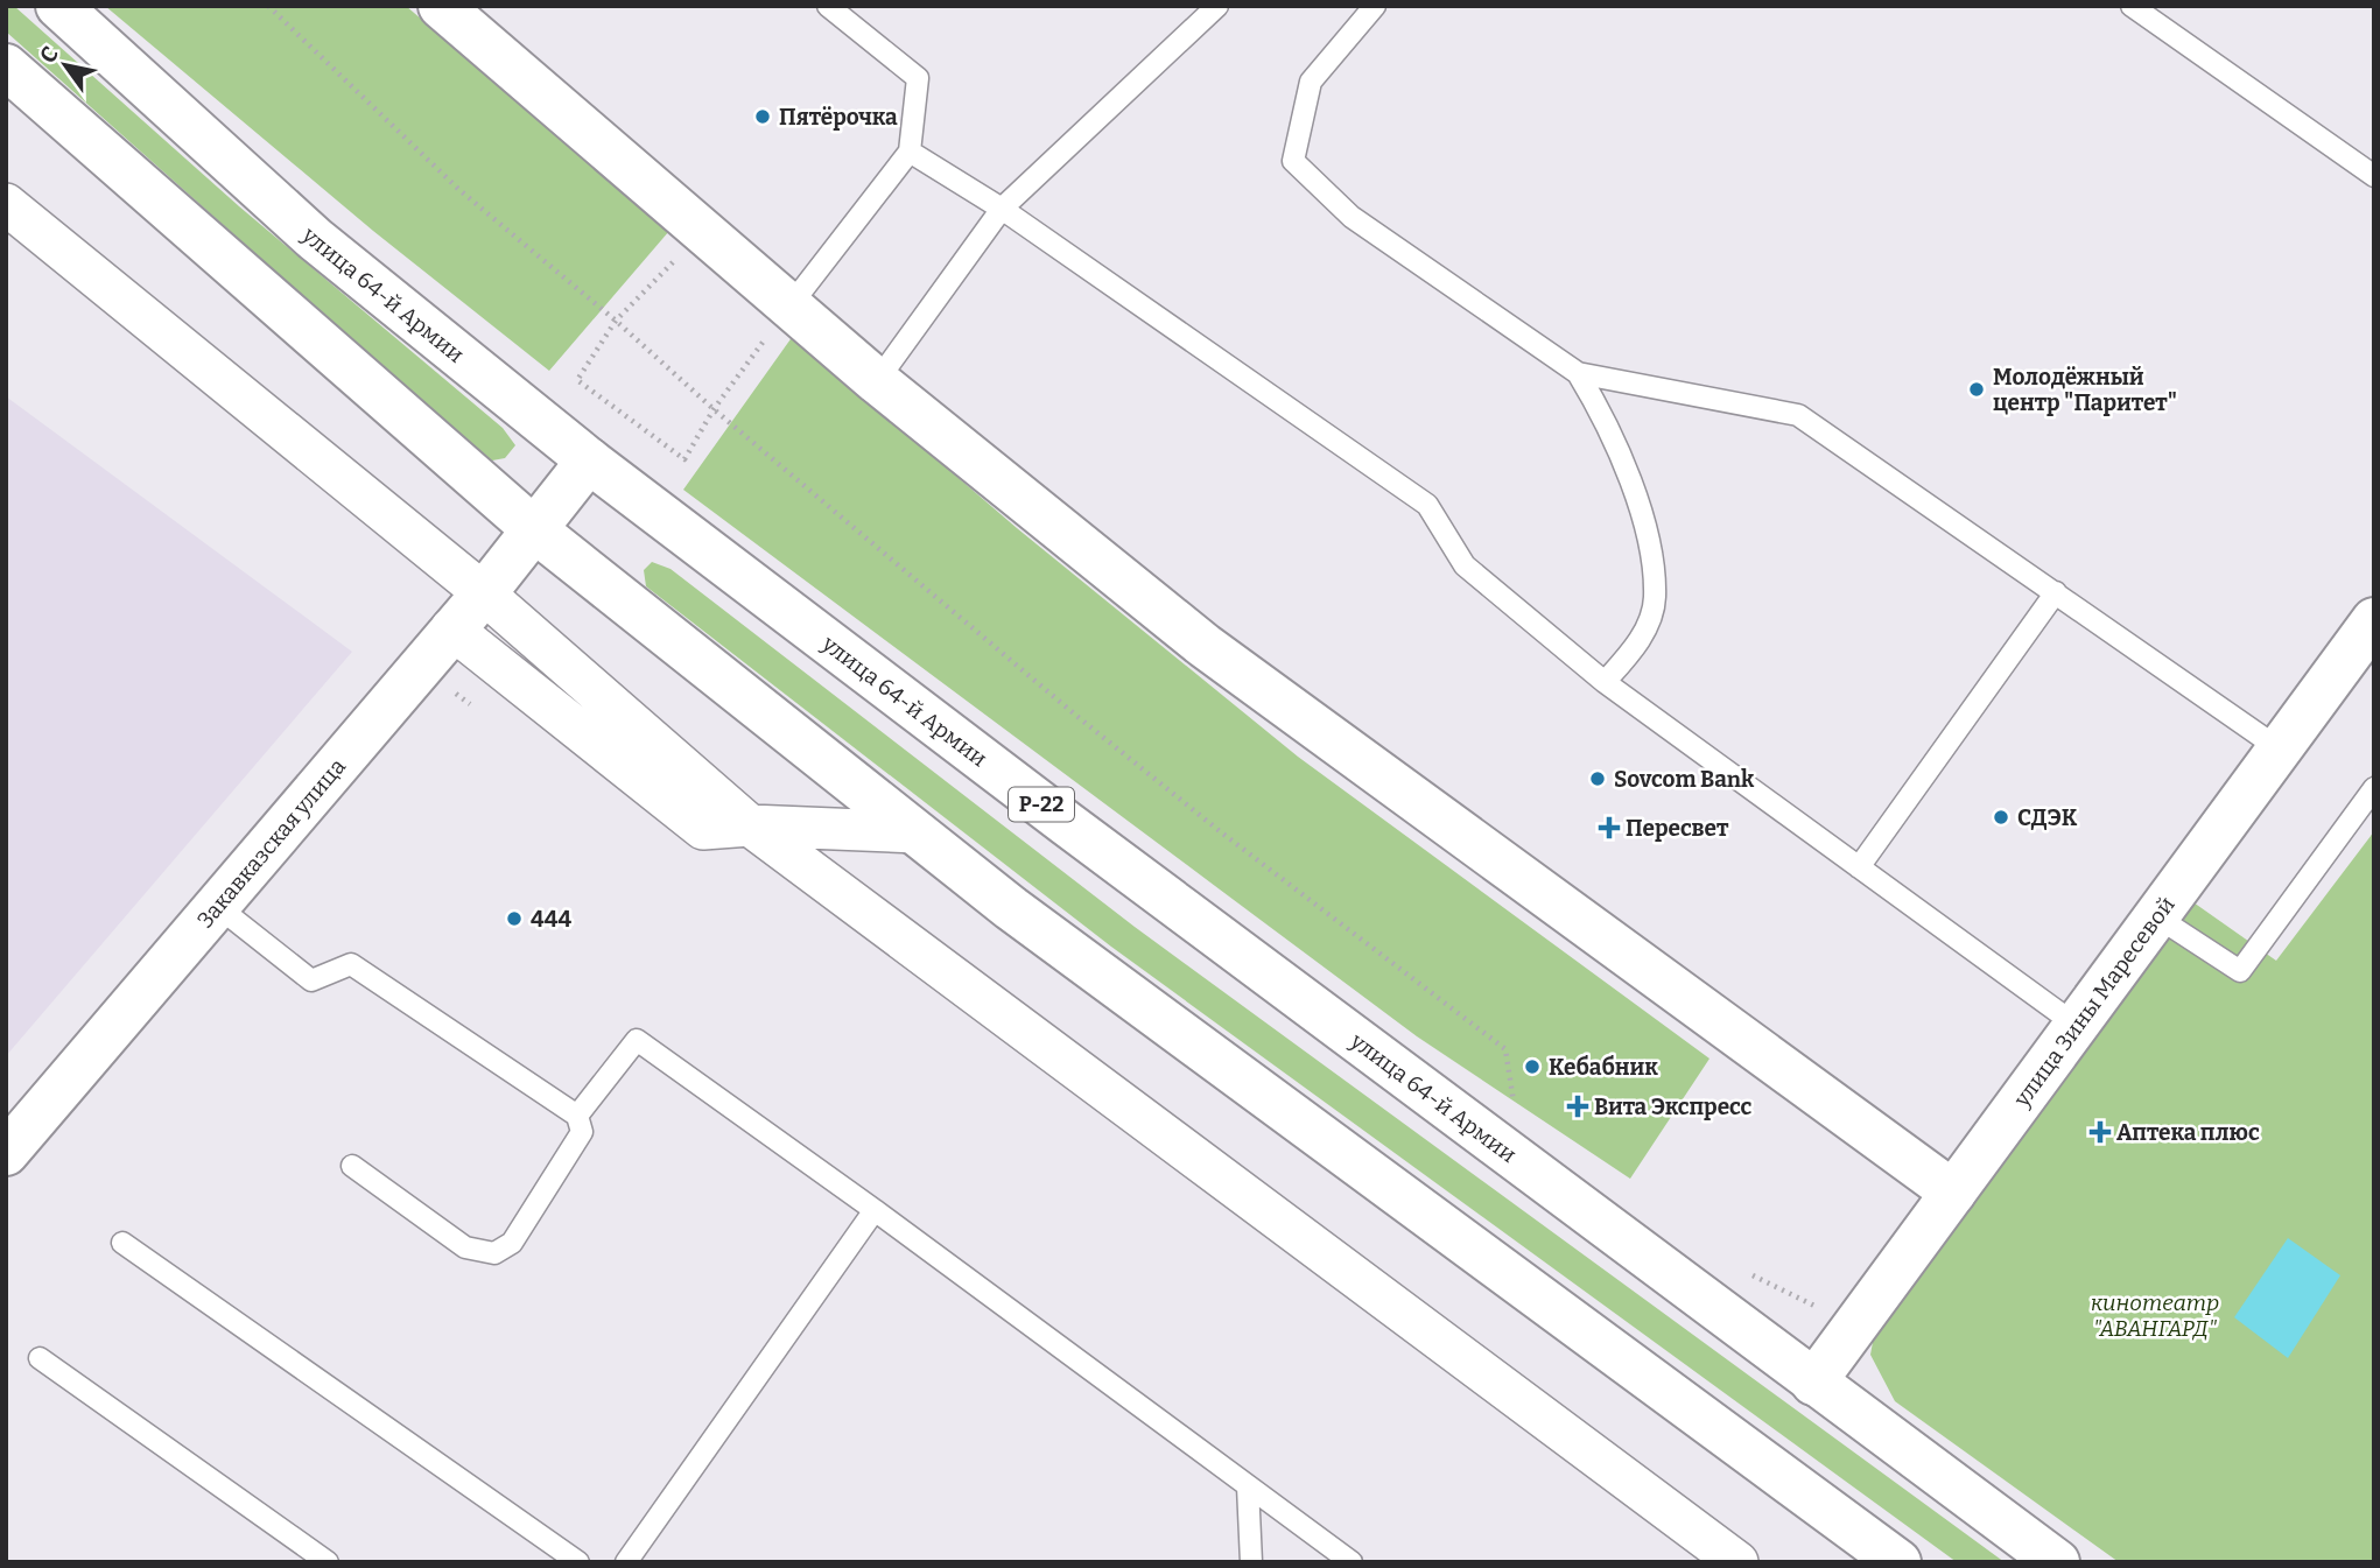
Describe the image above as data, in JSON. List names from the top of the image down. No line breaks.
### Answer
{"streets":{"main road":["улица 64-й Армии","Р-22","Закавказская улица","улица Зины Маресевой"]},"crossings":[["улица 64-й Армии","Закавказская улица"],["улица 64-й Армии","улица Зины Маресевой"]],"parks":["кинотеатр \"АВАНГАРД\""],"places":{"other":["Пятёрочка","Молодёжный центр \"Паритет\"","Sovcom Bank","СДЭК","444","Кебабник"],"health":["Пересвет","Вита Экспресс","Аптека плюс"]},"north":"top left"}
